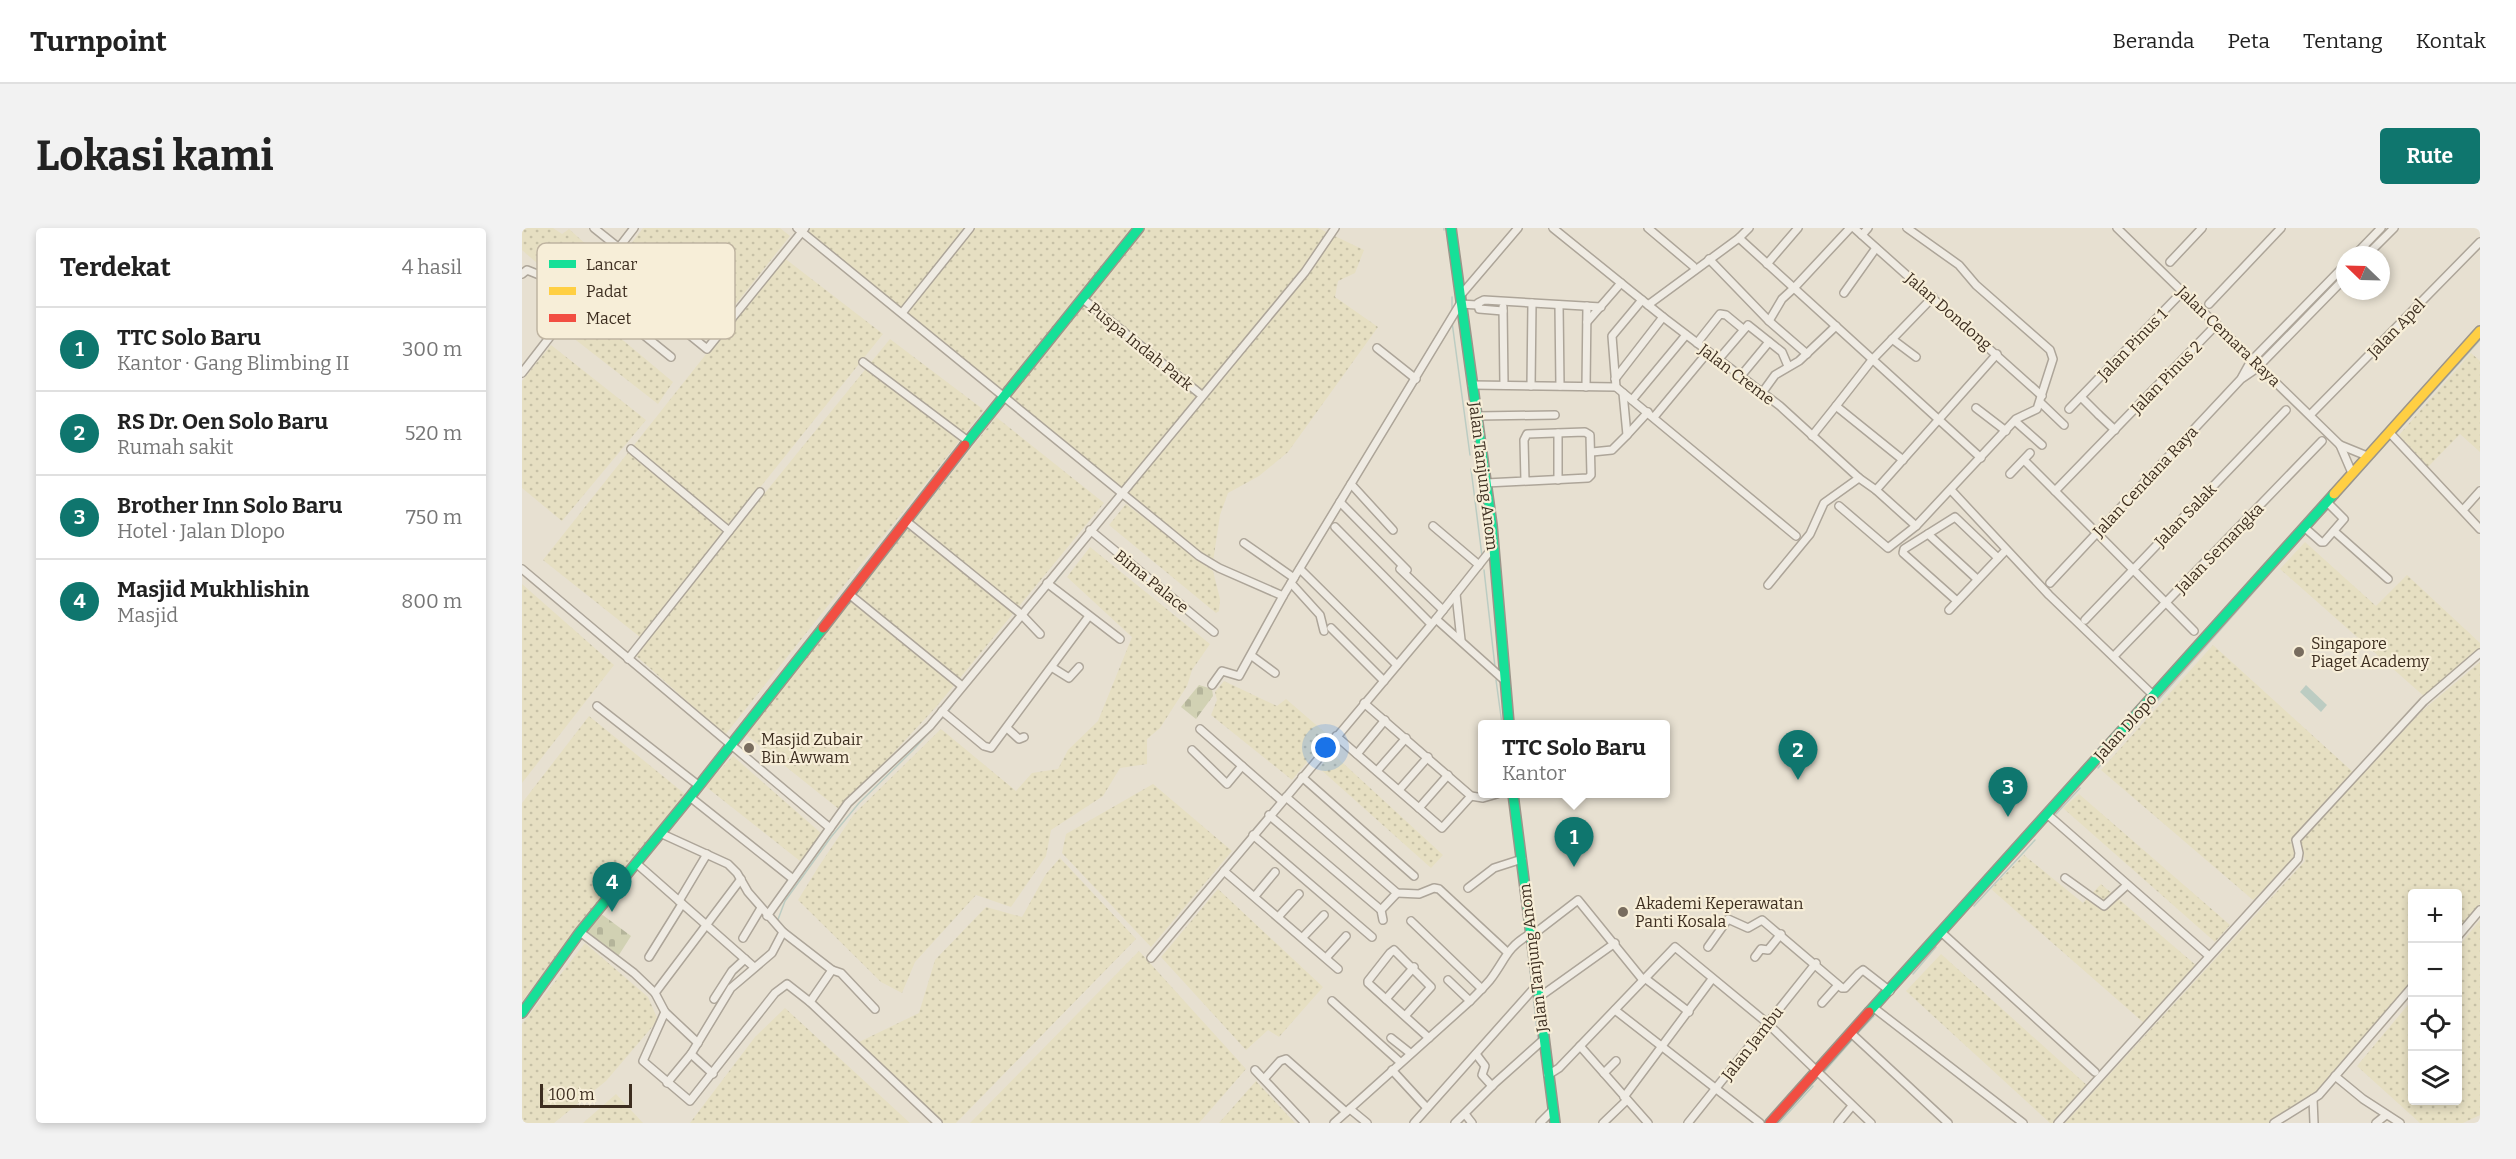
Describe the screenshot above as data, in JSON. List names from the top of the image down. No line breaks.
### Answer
{"streets":{"street":["Jalan Dondong","Jalan Apel","Jalan Cemara Raya","Jalan Pinus 1","Puspa Indah Park","Jalan Creme","Jalan Pinus 2","Jalan Tanjung Anom","Jalan Cendana Raya","Jalan Salak","Jalan Semangka","Bima Palace","Jalan Dlopo","Jalan Jambu"]},"crossings":[["Jalan Cemara Raya","Jalan Pinus 1"],["Jalan Cemara Raya","Jalan Pinus 2"],["Jalan Cemara Raya","Jalan Cendana Raya"]],"places":["Singapore Piaget Academy","Masjid Zubair Bin Awwam","Akademi Keperawatan Panti Kosala"],"legend":["Lancar","Padat","Macet"],"scale_bar":"100 m","north":"top left","page":{"header":"Turnpoint","nav":["Beranda","Peta","Tentang","Kontak"],"buttons":"Rute","title":"Lokasi kami","heading":["Terdekat","4 hasil"],"list":[{"mark":"1","name":"TTC Solo Baru","note":"Kantor · Gang Blimbing II","value":"300 m"},{"mark":"2","name":"RS Dr. Oen Solo Baru","note":"Rumah sakit","value":"520 m"},{"mark":"3","name":"Brother Inn Solo Baru","note":"Hotel · Jalan Dlopo","value":"750 m"},{"mark":"4","name":"Masjid Mukhlishin","note":"Masjid","value":"800 m"}],"popup":["TTC Solo Baru","Kantor"],"pins":["2","3","1","4"],"map_buttons":["+","−"],"scale":"100 m"}}
